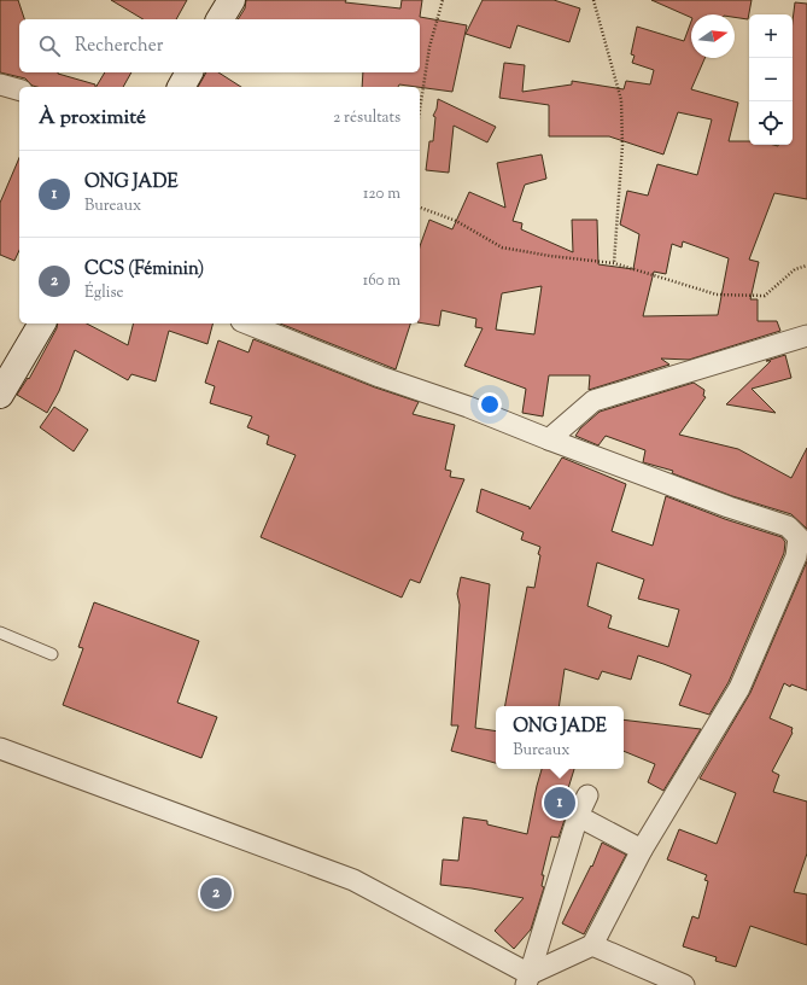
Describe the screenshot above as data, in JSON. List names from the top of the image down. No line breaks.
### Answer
{"north":"right","page":{"map_buttons":["+","−"],"search":"Rechercher","heading":["À proximité","2 résultats"],"list":[{"mark":"1","name":"ONG JADE","note":"Bureaux","value":"120 m"},{"mark":"2","name":"CCS (Féminin)","note":"Église","value":"160 m"}],"popup":["ONG JADE","Bureaux"],"pins":["1","2"]}}
